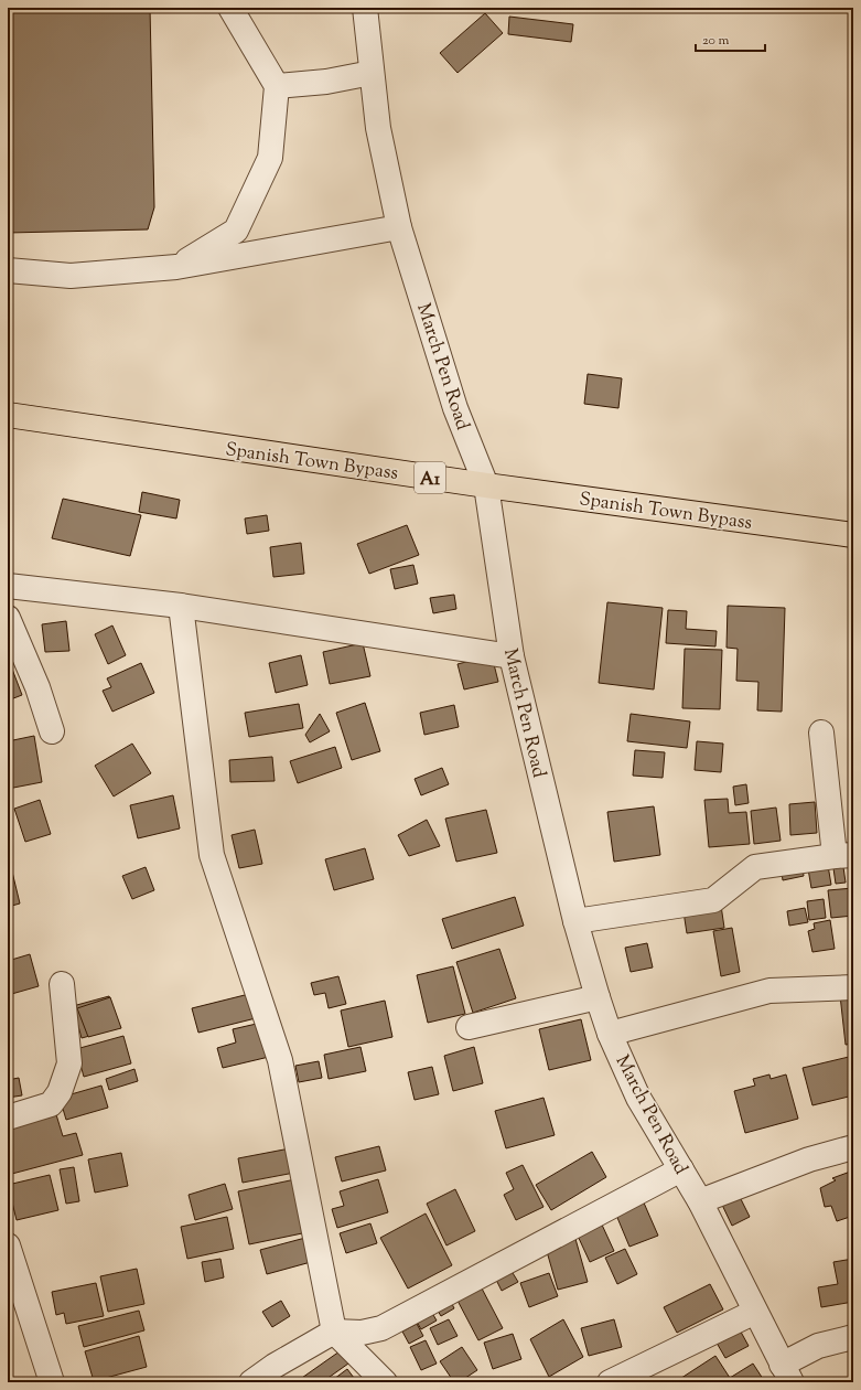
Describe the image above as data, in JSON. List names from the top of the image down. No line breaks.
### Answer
{"streets":{"main road":["Spanish Town Bypass","A1"],"street":["March Pen Road"]},"crossings":[["March Pen Road","Spanish Town Bypass"]],"scale_bar":"20 m"}
